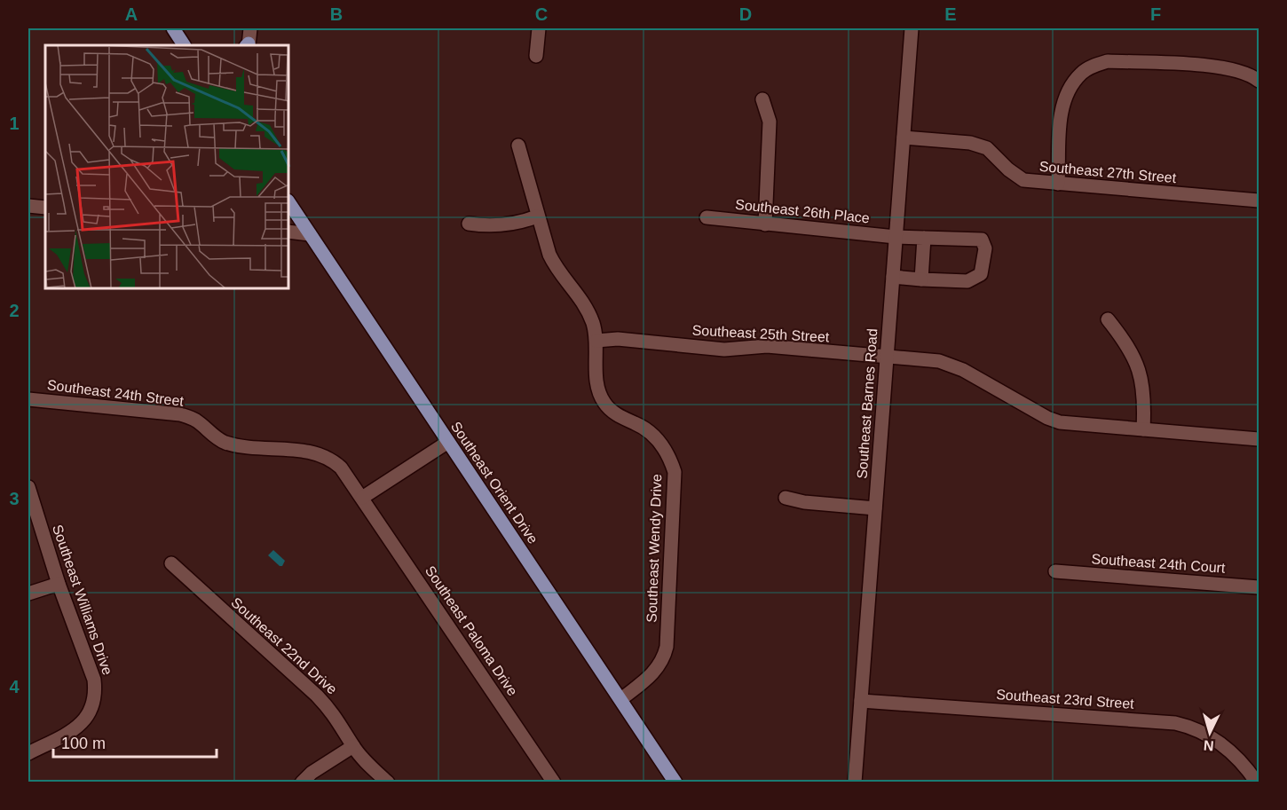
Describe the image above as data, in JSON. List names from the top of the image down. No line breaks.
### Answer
{"streets":{"main road":["Southeast Orient Drive"],"street":["Southeast 27th Street","Southeast 26th Place","Southeast 25th Street","Southeast 24th Street","Southeast Barnes Road","Southeast Wendy Drive","Southeast 24th Court","Southeast Williams Drive","Southeast Paloma Drive","Southeast 22nd Drive","Southeast 23rd Street"]},"crossings":[["Southeast 27th Street","Southeast Barnes Road"],["Southeast 26th Place","Southeast Barnes Road"],["Southeast 25th Street","Southeast Barnes Road"],["Southeast 25th Street","Southeast Wendy Drive"],["Southeast 24th Street","Southeast Paloma Drive"],["Southeast Barnes Road","Southeast 23rd Street"],["Southeast Orient Drive","Southeast Wendy Drive"]],"scale_bar":"100 m","north":"bottom","grid":{"columns":["A","B","C","D","E","F"],"rows":["1","2","3","4"]}}
